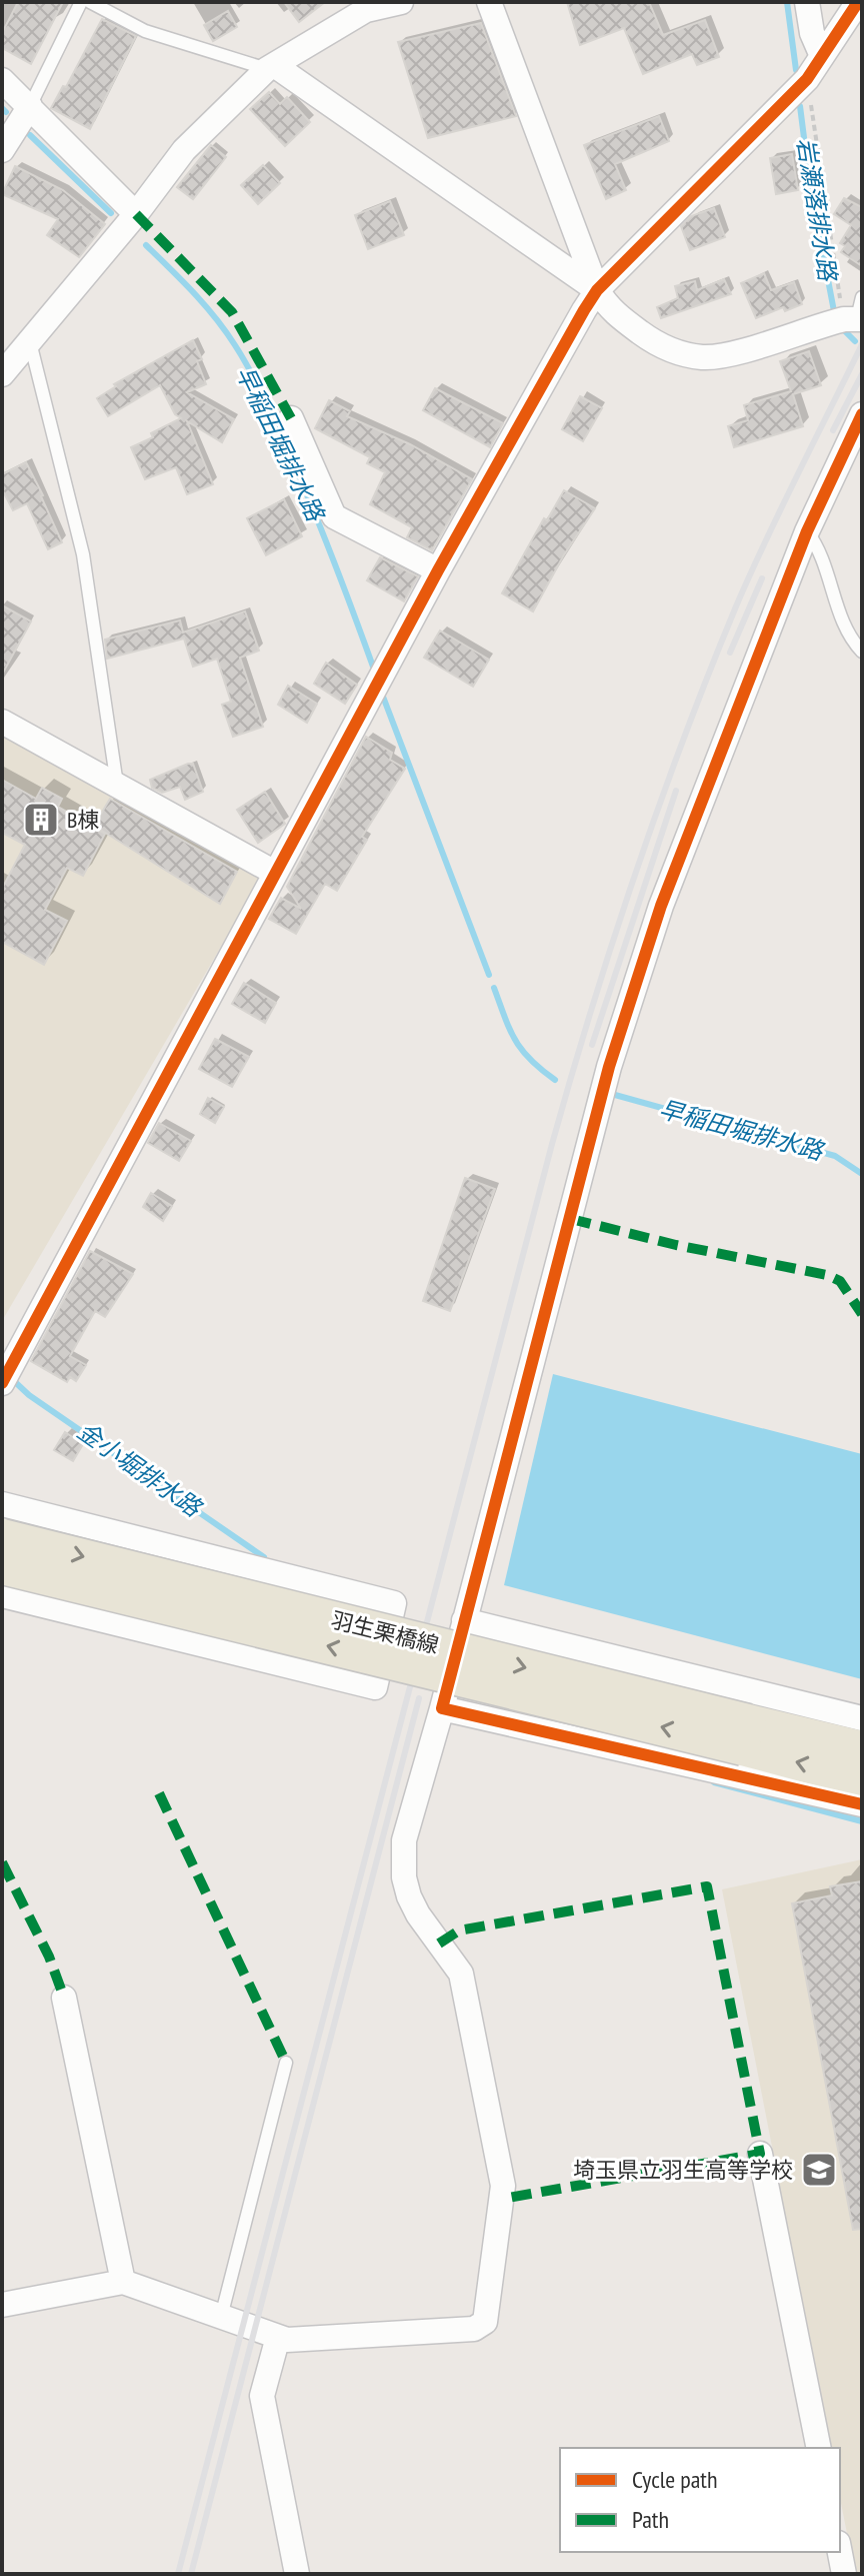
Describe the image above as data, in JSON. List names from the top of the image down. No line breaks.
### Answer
{"streets":{"main road":["羽生栗橋線"]},"water":["岩瀬落排水路","早稲田堀排水路","金小堀排水路"],"places":{"building":["B棟"],"school or university":["埼玉県立羽生高等学校"]},"legend":["Cycle path","Path"]}
